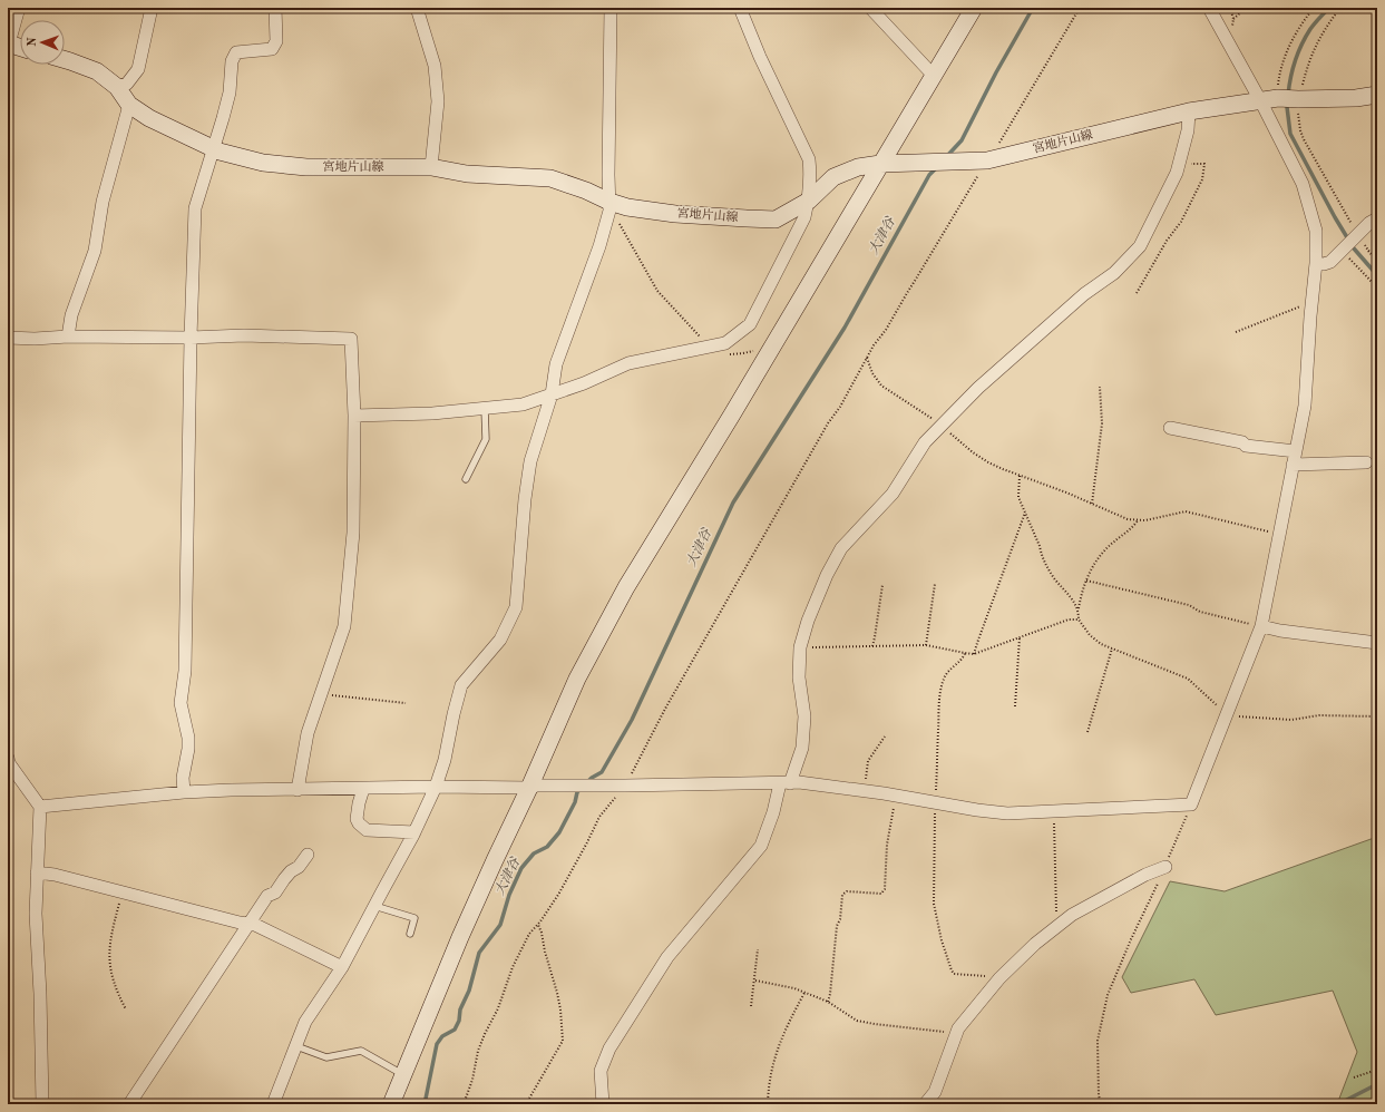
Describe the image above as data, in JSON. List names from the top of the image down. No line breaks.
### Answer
{"streets":{"main road":["宮地片山線"]},"water":["大津谷"],"north":"left"}
